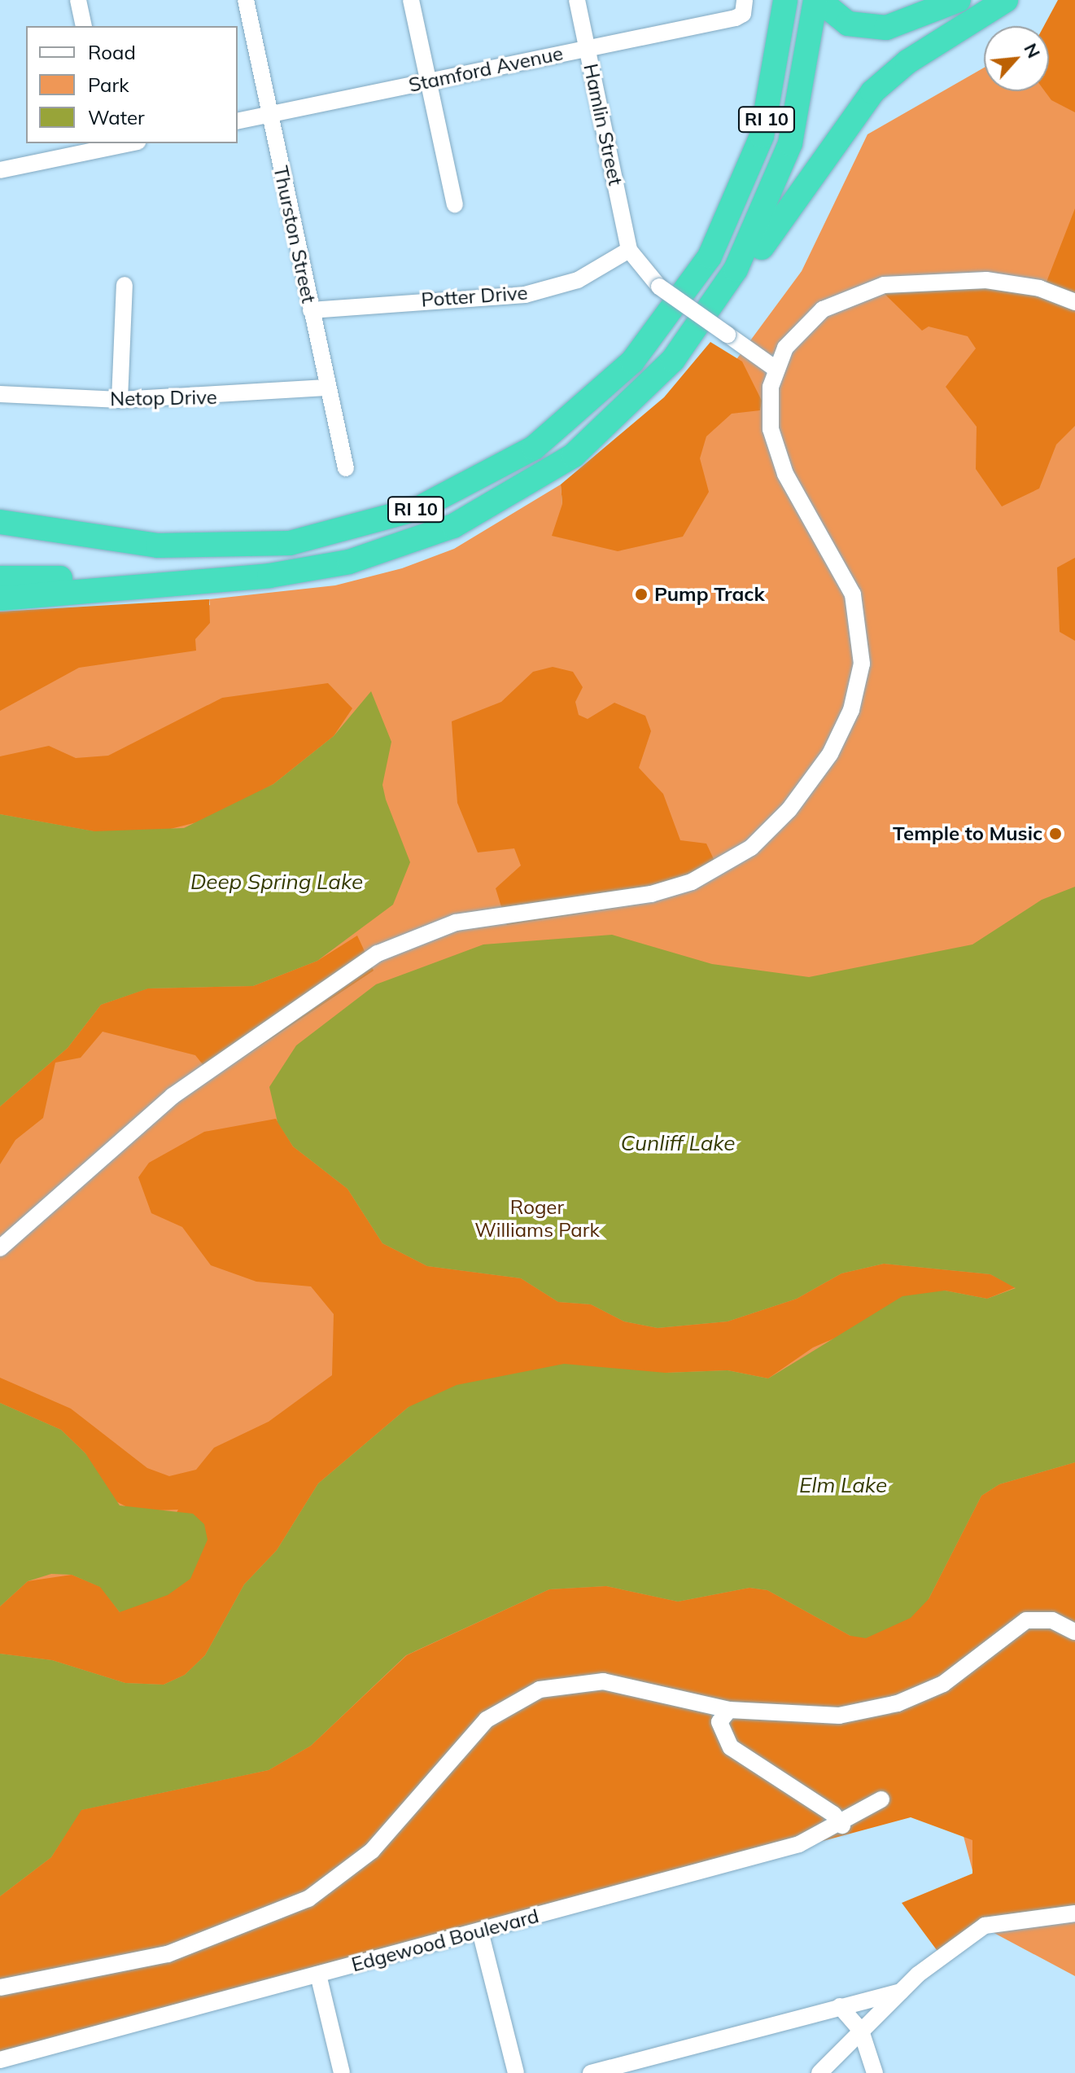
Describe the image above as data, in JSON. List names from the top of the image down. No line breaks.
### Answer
{"streets":{"highway":["RI 10"],"street":["Stamford Avenue","Hamlin Street","Thurston Street","Potter Drive","Netop Drive","Edgewood Boulevard"]},"crossings":[["Stamford Avenue","Hamlin Street"],["Stamford Avenue","Thurston Street"],["Hamlin Street","Potter Drive"],["Thurston Street","Potter Drive"],["Thurston Street","Netop Drive"]],"water":["Deep Spring Lake","Cunliff Lake","Elm Lake"],"parks":["Roger Williams Park"],"places":["Pump Track","Temple to Music"],"legend":["Road","Park","Water"],"north":"top right"}
